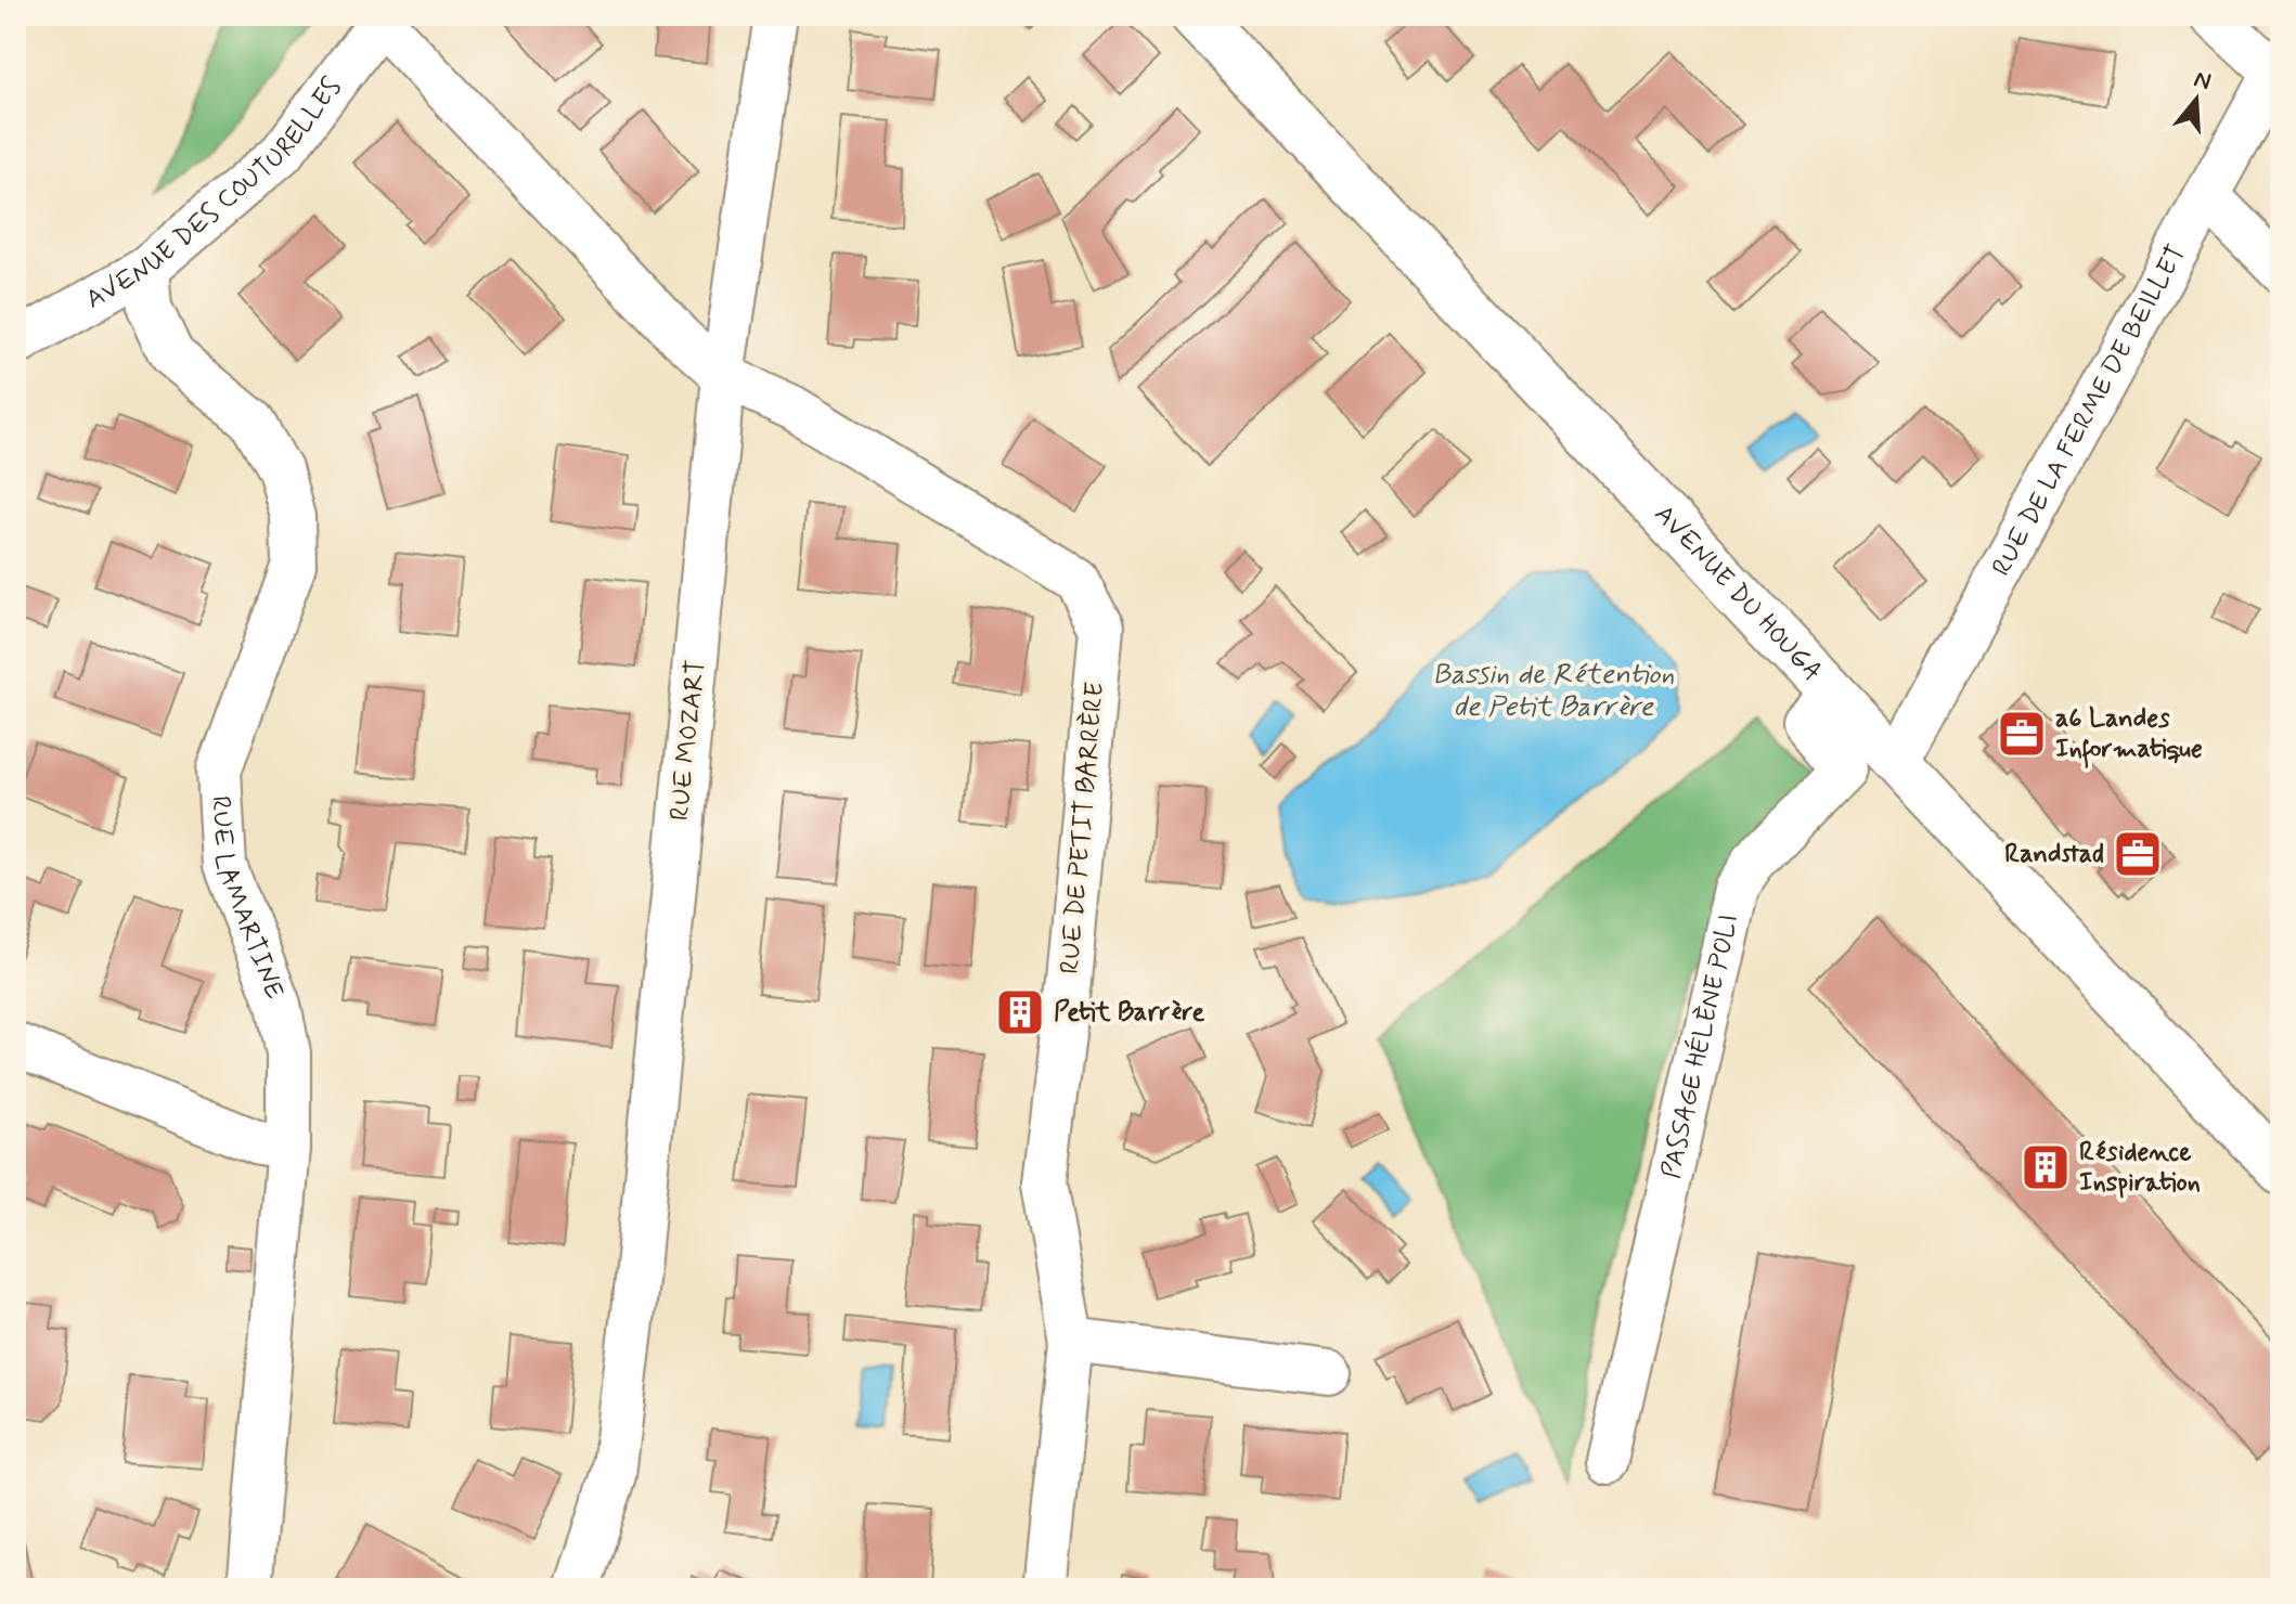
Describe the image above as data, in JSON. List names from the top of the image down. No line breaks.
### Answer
{"streets":{"main road":["AVENUE DU HOUGA"],"street":["AVENUE DES COUTURELLES","RUE DE LA FERME DE BEILLET","RUE MOZART","RUE DE PETIT BARRÈRE","RUE LAMARTINE","PASSAGE HÉLÈNE POLI"]},"crossings":[["AVENUE DES COUTURELLES","RUE LAMARTINE"],["RUE DE LA FERME DE BEILLET","AVENUE DU HOUGA"],["AVENUE DU HOUGA","PASSAGE HÉLÈNE POLI"],["RUE MOZART","RUE DE PETIT BARRÈRE"]],"water":["Bassin de Rétention de Petit Barrère"],"places":{"office":["a6 Landes Informatique","Randstad"],"building":["Petit Barrère","Résidence Inspiration"]},"north":"top"}
